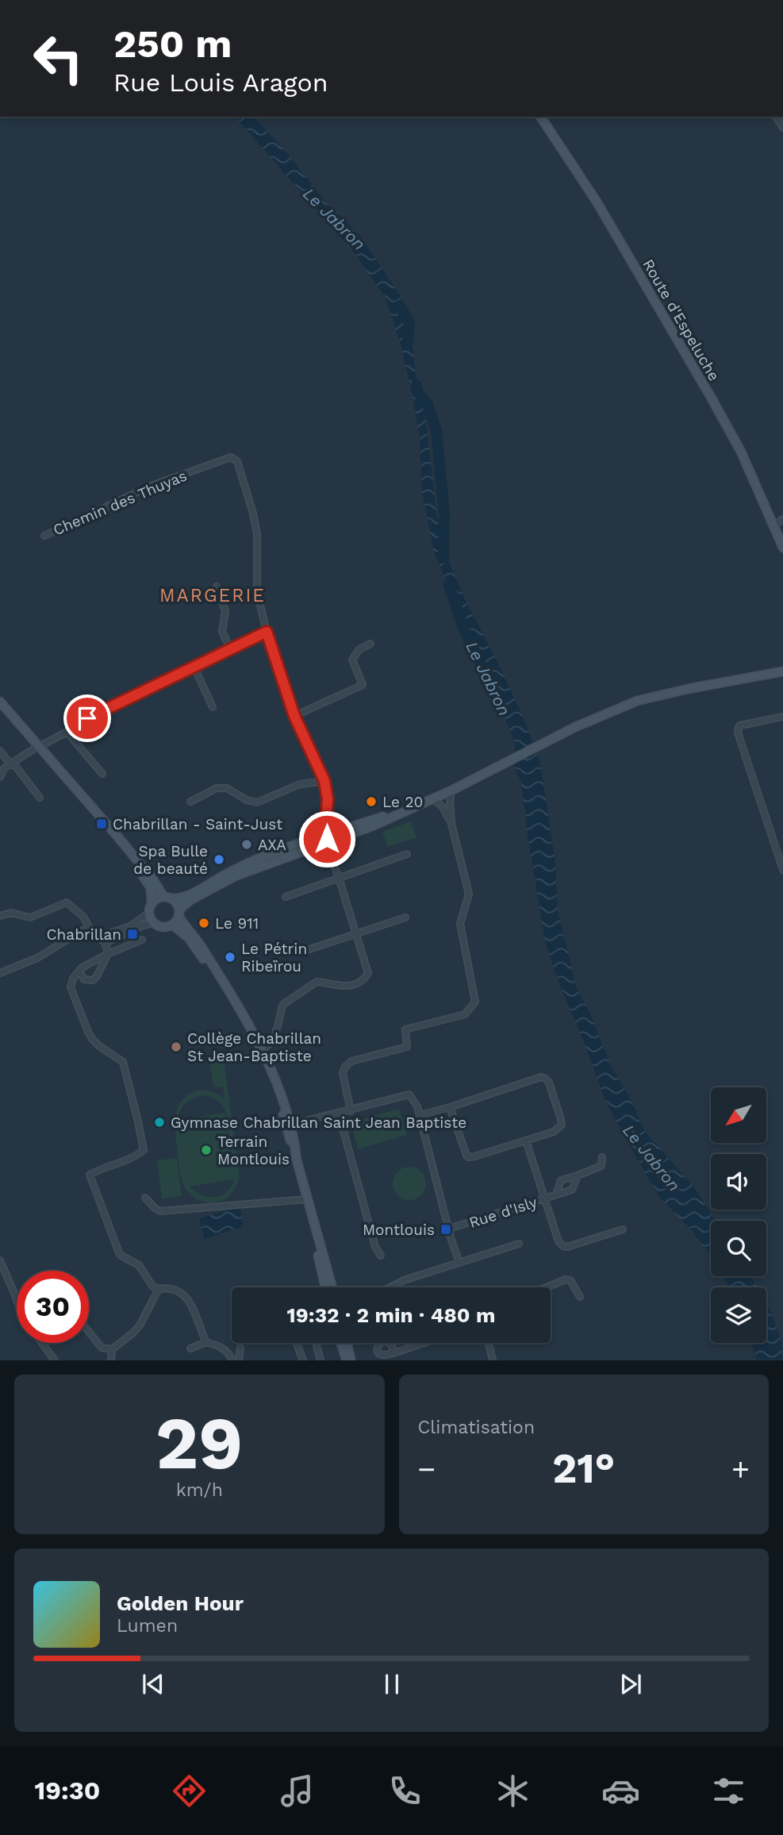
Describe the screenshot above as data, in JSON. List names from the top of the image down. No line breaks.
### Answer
{"streets":{"main road":["Route d'Espeluche"],"street":["Chemin des Thuyas","Rue d'Isly"]},"districts":["MARGERIE"],"water":["Le Jabron"],"places":{"other":["Le 20","AXA","Spa Bulle de beauté","Le 911","Le Pétrin Ribeïrou","Collège Chabrillan St Jean-Baptiste","Gymnase Chabrillan Saint Jean Baptiste","Terrain Montlouis"],"transit":["Chabrillan - Saint-Just","Chabrillan","Montlouis"]},"north":"bottom left","page":{"turn":["250 m","Rue Louis Aragon"],"limit":"30","trip":"19:32 · 2 min · 480 m","tile":[["29","km/h"],"Climatisation"],"heat":["−","21°","+"],"song":["Golden Hour","Lumen"],"tabs":"19:30"}}
